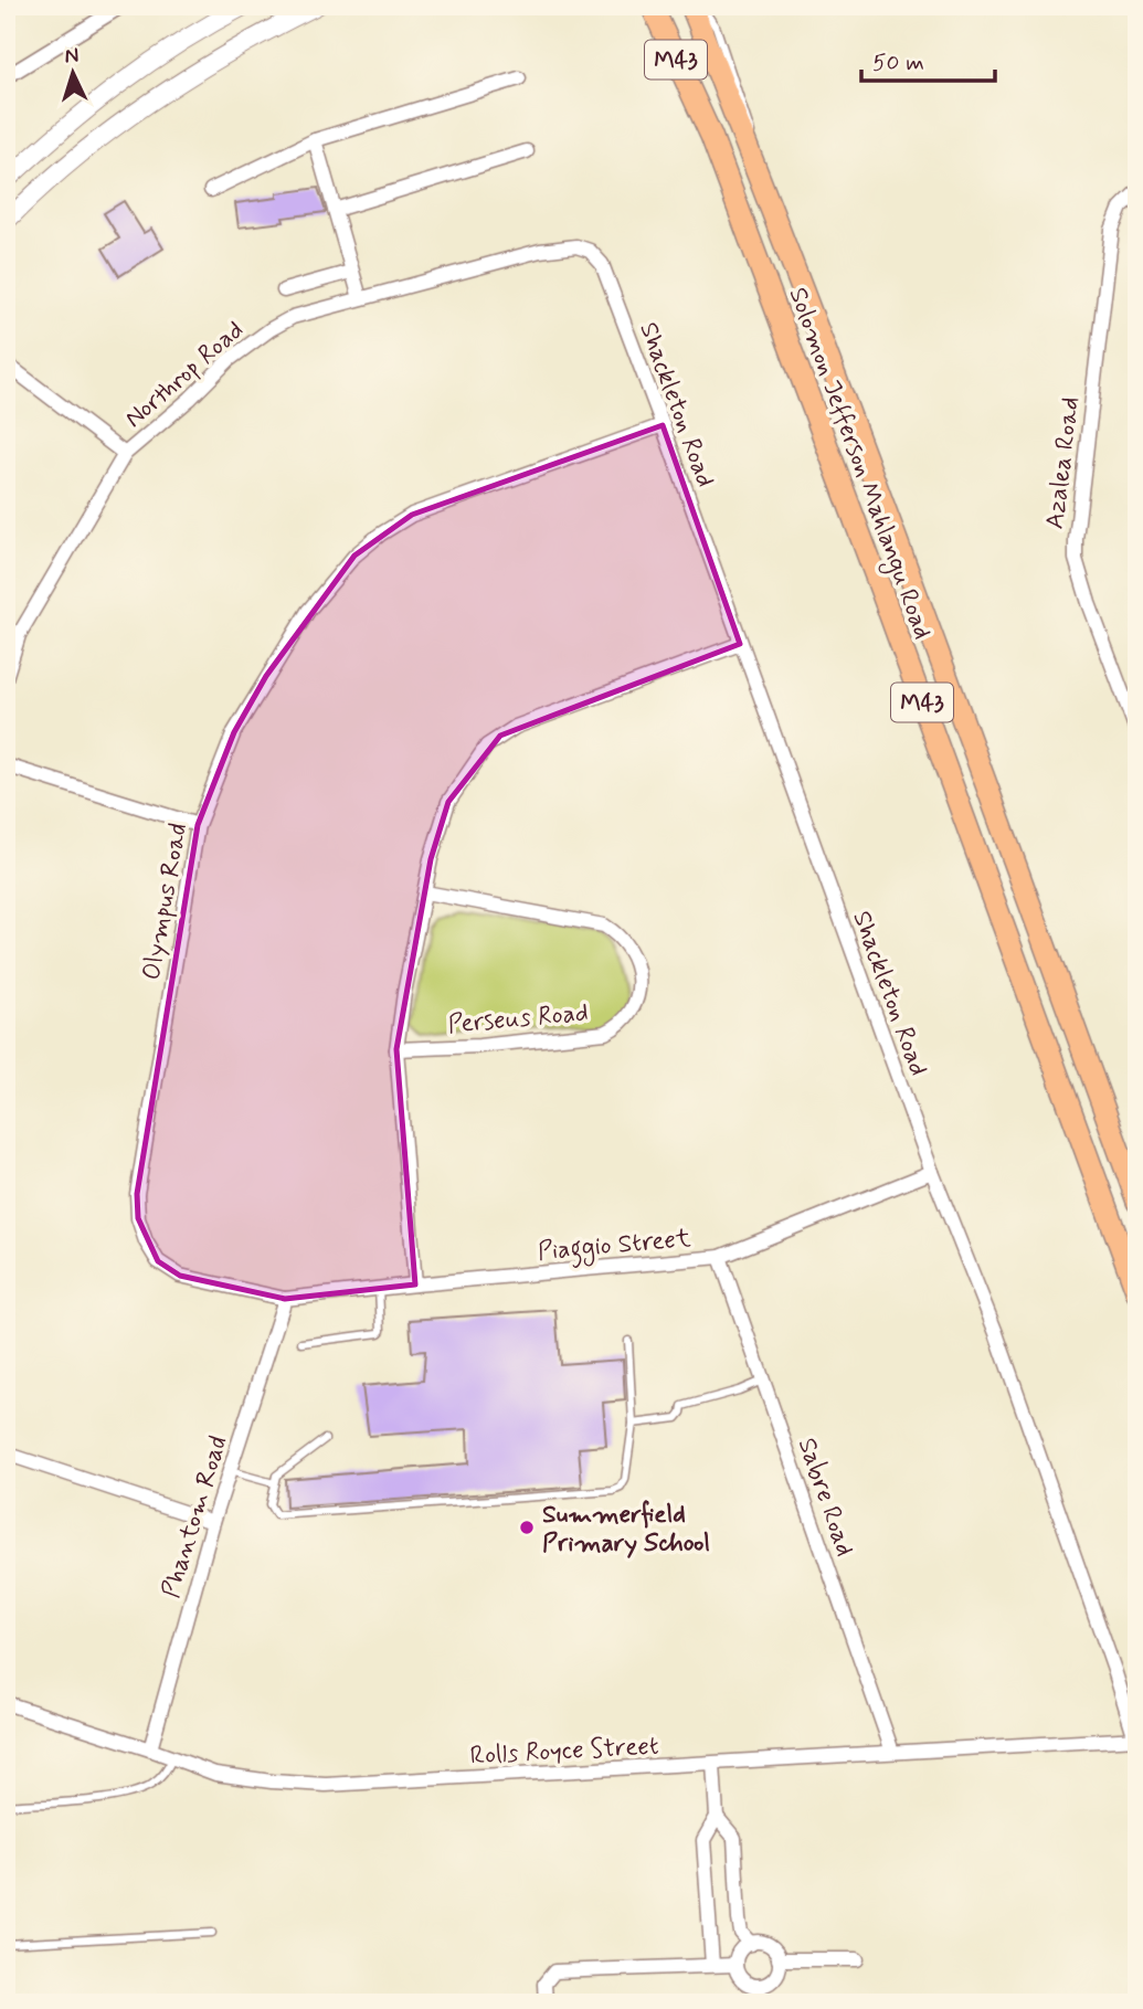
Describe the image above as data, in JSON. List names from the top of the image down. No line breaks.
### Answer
{"streets":{"main road":["M43","Solomon Jefferson Mahlangu Road"],"street":["Northrop Road","Shackleton Road","Azalea Road","Olympus Road","Perseus Road","Piaggio Street","Sabre Road","Phantom Road","Rolls Royce Street"]},"crossings":[["Northrop Road","Shackleton Road"],["Shackleton Road","Olympus Road"],["Shackleton Road","Piaggio Street"],["Shackleton Road","Rolls Royce Street"],["Olympus Road","Piaggio Street"],["Olympus Road","Phantom Road"],["Piaggio Street","Sabre Road"],["Piaggio Street","Phantom Road"],["Sabre Road","Rolls Royce Street"],["Phantom Road","Rolls Royce Street"]],"places":["Summerfield Primary School"],"scale_bar":"50 m","north":"top"}
